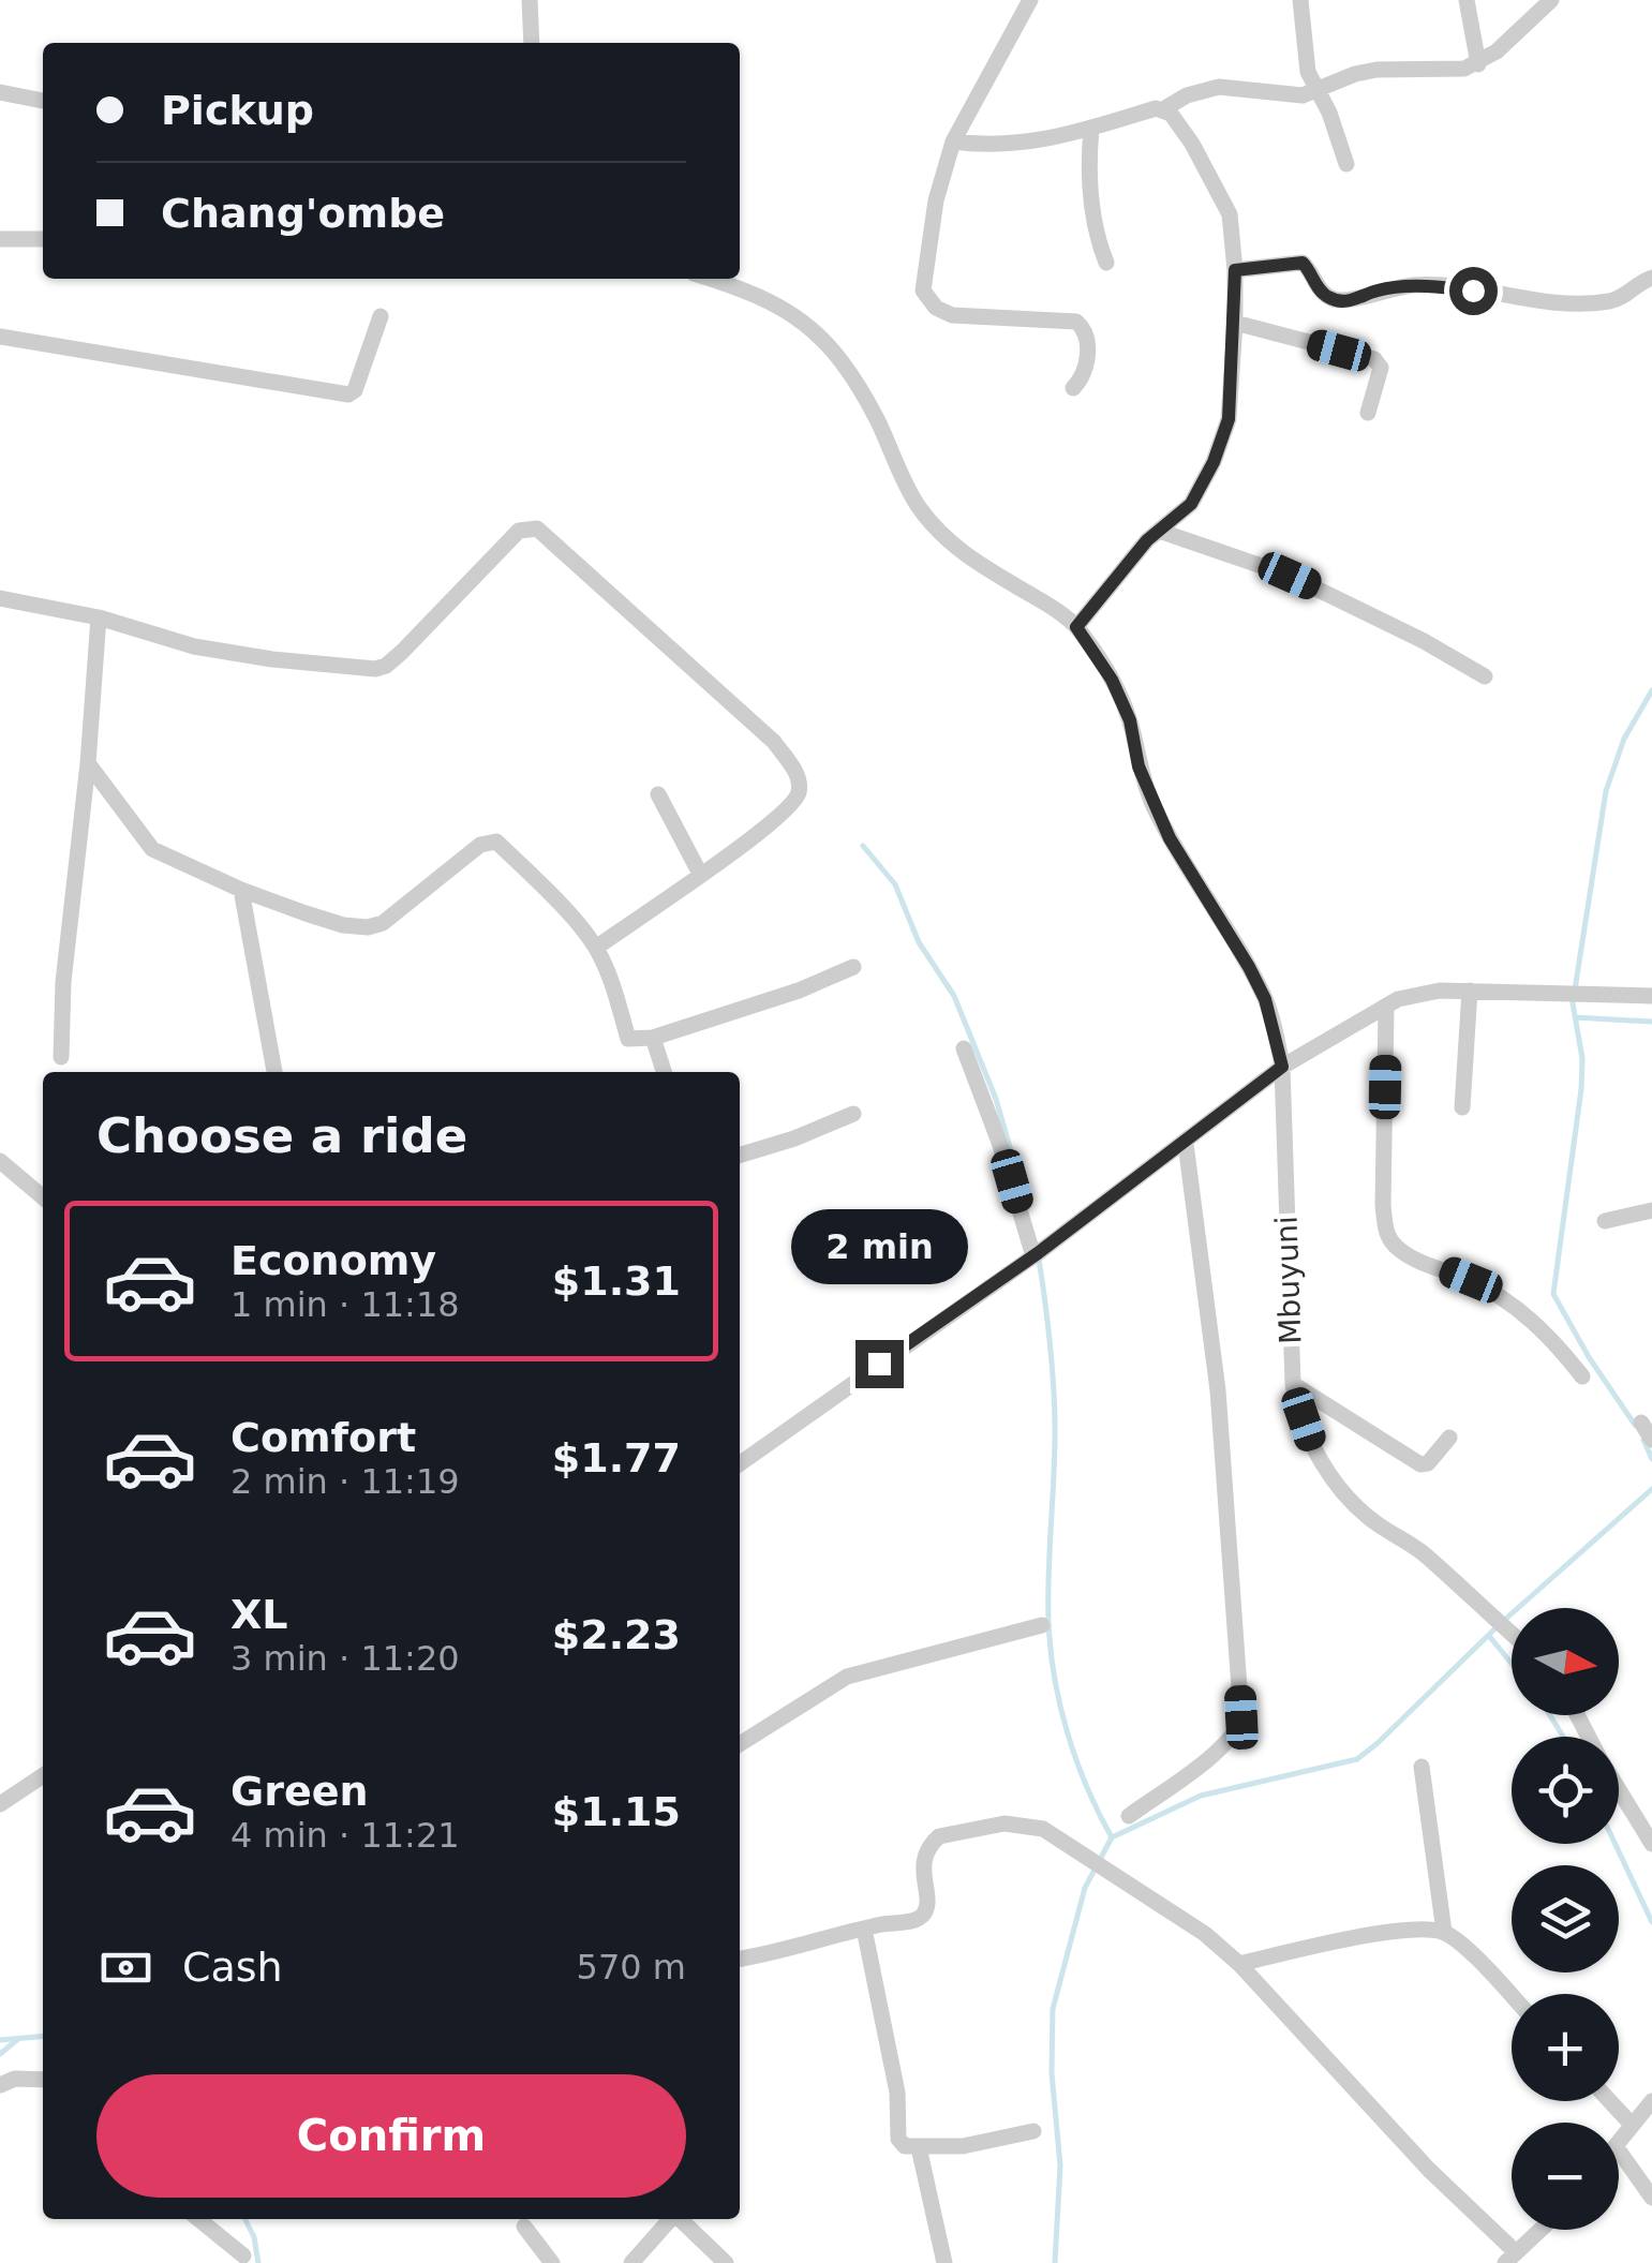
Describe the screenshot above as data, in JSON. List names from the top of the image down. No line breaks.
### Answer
{"streets":{"street":["Mbuyuni"]},"north":"right","page":{"banner":["Pickup","Chang'ombe"],"heading":"Choose a ride","list":[{"name":"Economy","note":"1 min · 11:18","value":"$1.31"},{"name":"Comfort","note":"2 min · 11:19","value":"$1.77"},{"name":"XL","note":"3 min · 11:20","value":"$2.23"},{"name":"Green","note":"4 min · 11:21","value":"$1.15"}],"bubble":"2 min","map_buttons":["+","−"],"pay":["Cash","570 m"],"buttons":"Confirm"}}
